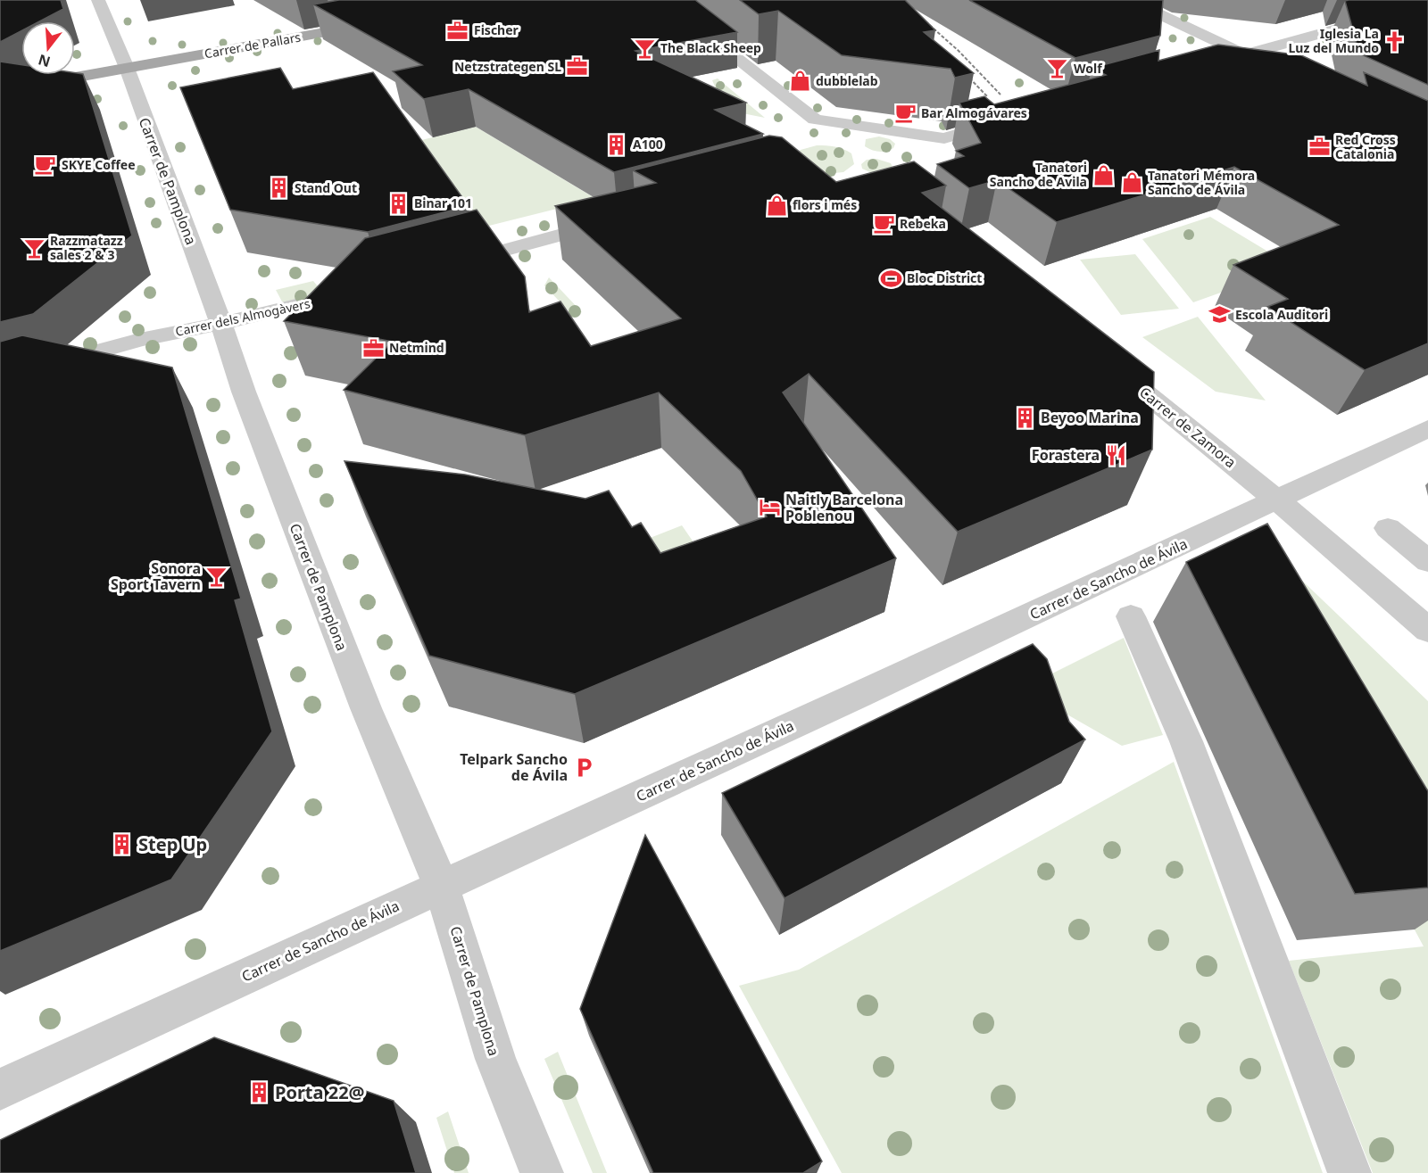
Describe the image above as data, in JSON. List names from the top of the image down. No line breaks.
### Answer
{"streets":{"main road":["Carrer de Pallars"],"street":["Carrer de Pamplona","Carrer dels Almogàvers","Carrer de Zamora","Carrer de Sancho de Ávila"]},"crossings":[["Carrer de Pallars","Carrer de Pamplona"],["Carrer de Pamplona","Carrer dels Almogàvers"],["Carrer de Pamplona","Carrer de Sancho de Ávila"],["Carrer de Zamora","Carrer de Sancho de Ávila"]],"places":{"office":["Fischer","Netzstrategen SL","Red Cross Catalonia","Netmind"],"church":["Iglesia La Luz del Mundo"],"bar":["The Black Sheep","Wolf","Razzmatazz sales 2 & 3","Sonora Sport Tavern"],"shop":["dubblelab","Tanatori Sancho de Avila","Tanatori Mémora Sancho de Ávila","flors i més"],"cafe":["Bar Almogávares","SKYE Coffee","Rebeka"],"building":["A100","Stand Out","Binar 101","Beyoo Marina","Step Up","Porta 22@"],"sports":["Bloc District"],"school or university":["Escola Auditori"],"restaurant":["Forastera"],"hotel":["Naitly Barcelona Poblenou"],"parking":["Telpark Sancho de Ávila"]},"north":"bottom"}
